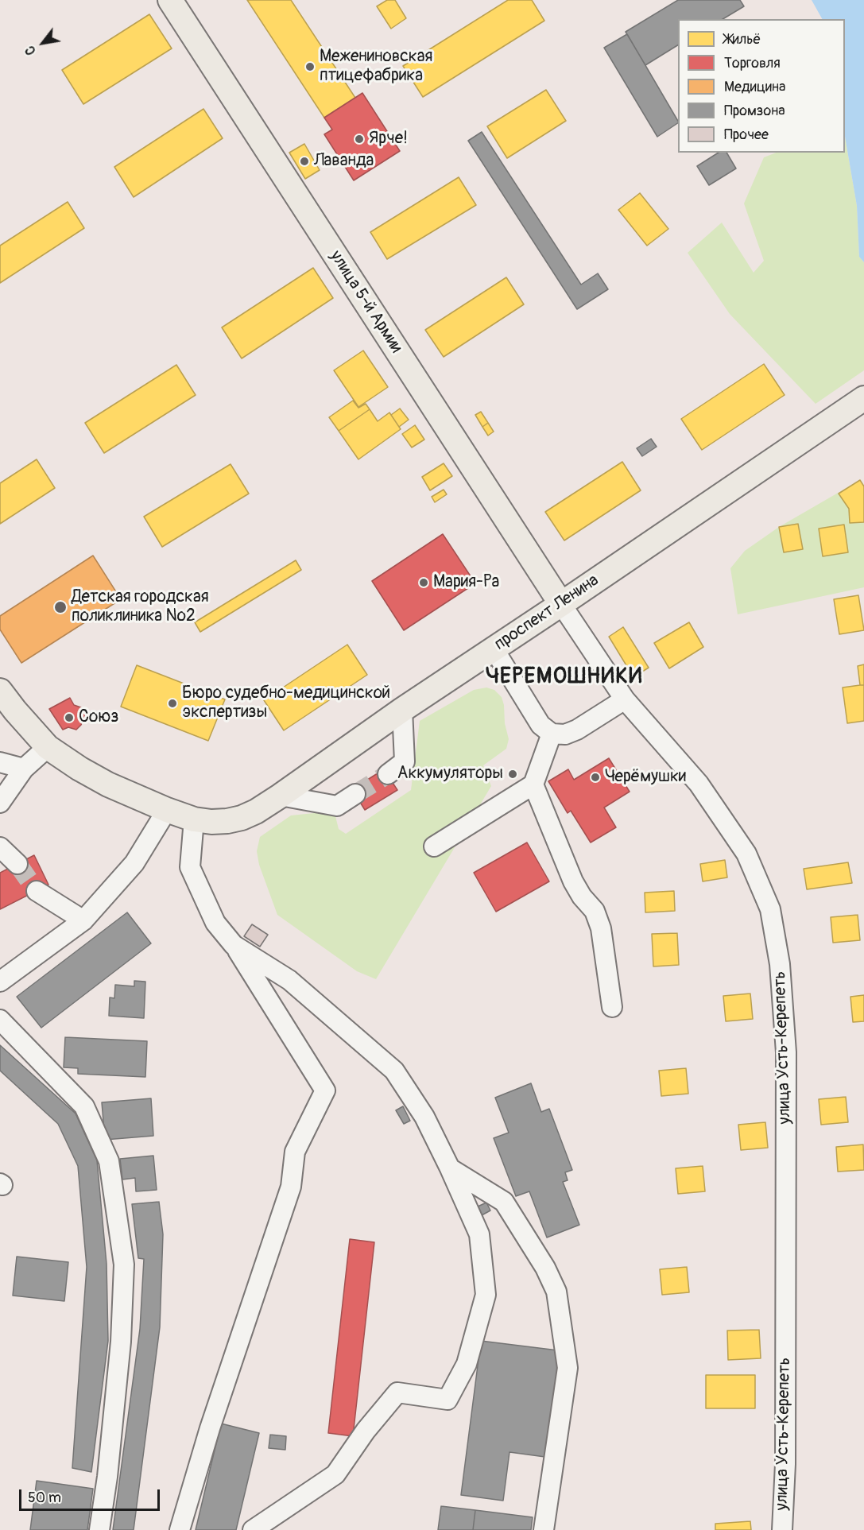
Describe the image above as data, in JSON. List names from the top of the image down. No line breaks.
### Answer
{"streets":{"main road":["улица 5-й Армии","проспект Ленина"],"street":["улица Усть-Керепеть"]},"crossings":[["улица 5-й Армии","проспект Ленина"],["улица 5-й Армии","улица Усть-Керепеть"],["проспект Ленина","улица Усть-Керепеть"]],"districts":["ЧЕРЕМОШНИКИ"],"places":["Межениновская птицефабрика","Ярче!","Лаванда","Мария-Ра","Детская городская поликлиника №2","Бюро судебно-медицинской экспертизы","Союз","Аккумуляторы","Черёмушки"],"legend":["Жильё","Торговля","Медицина","Промзона","Прочее"],"scale_bar":"50 m","north":"bottom left"}
